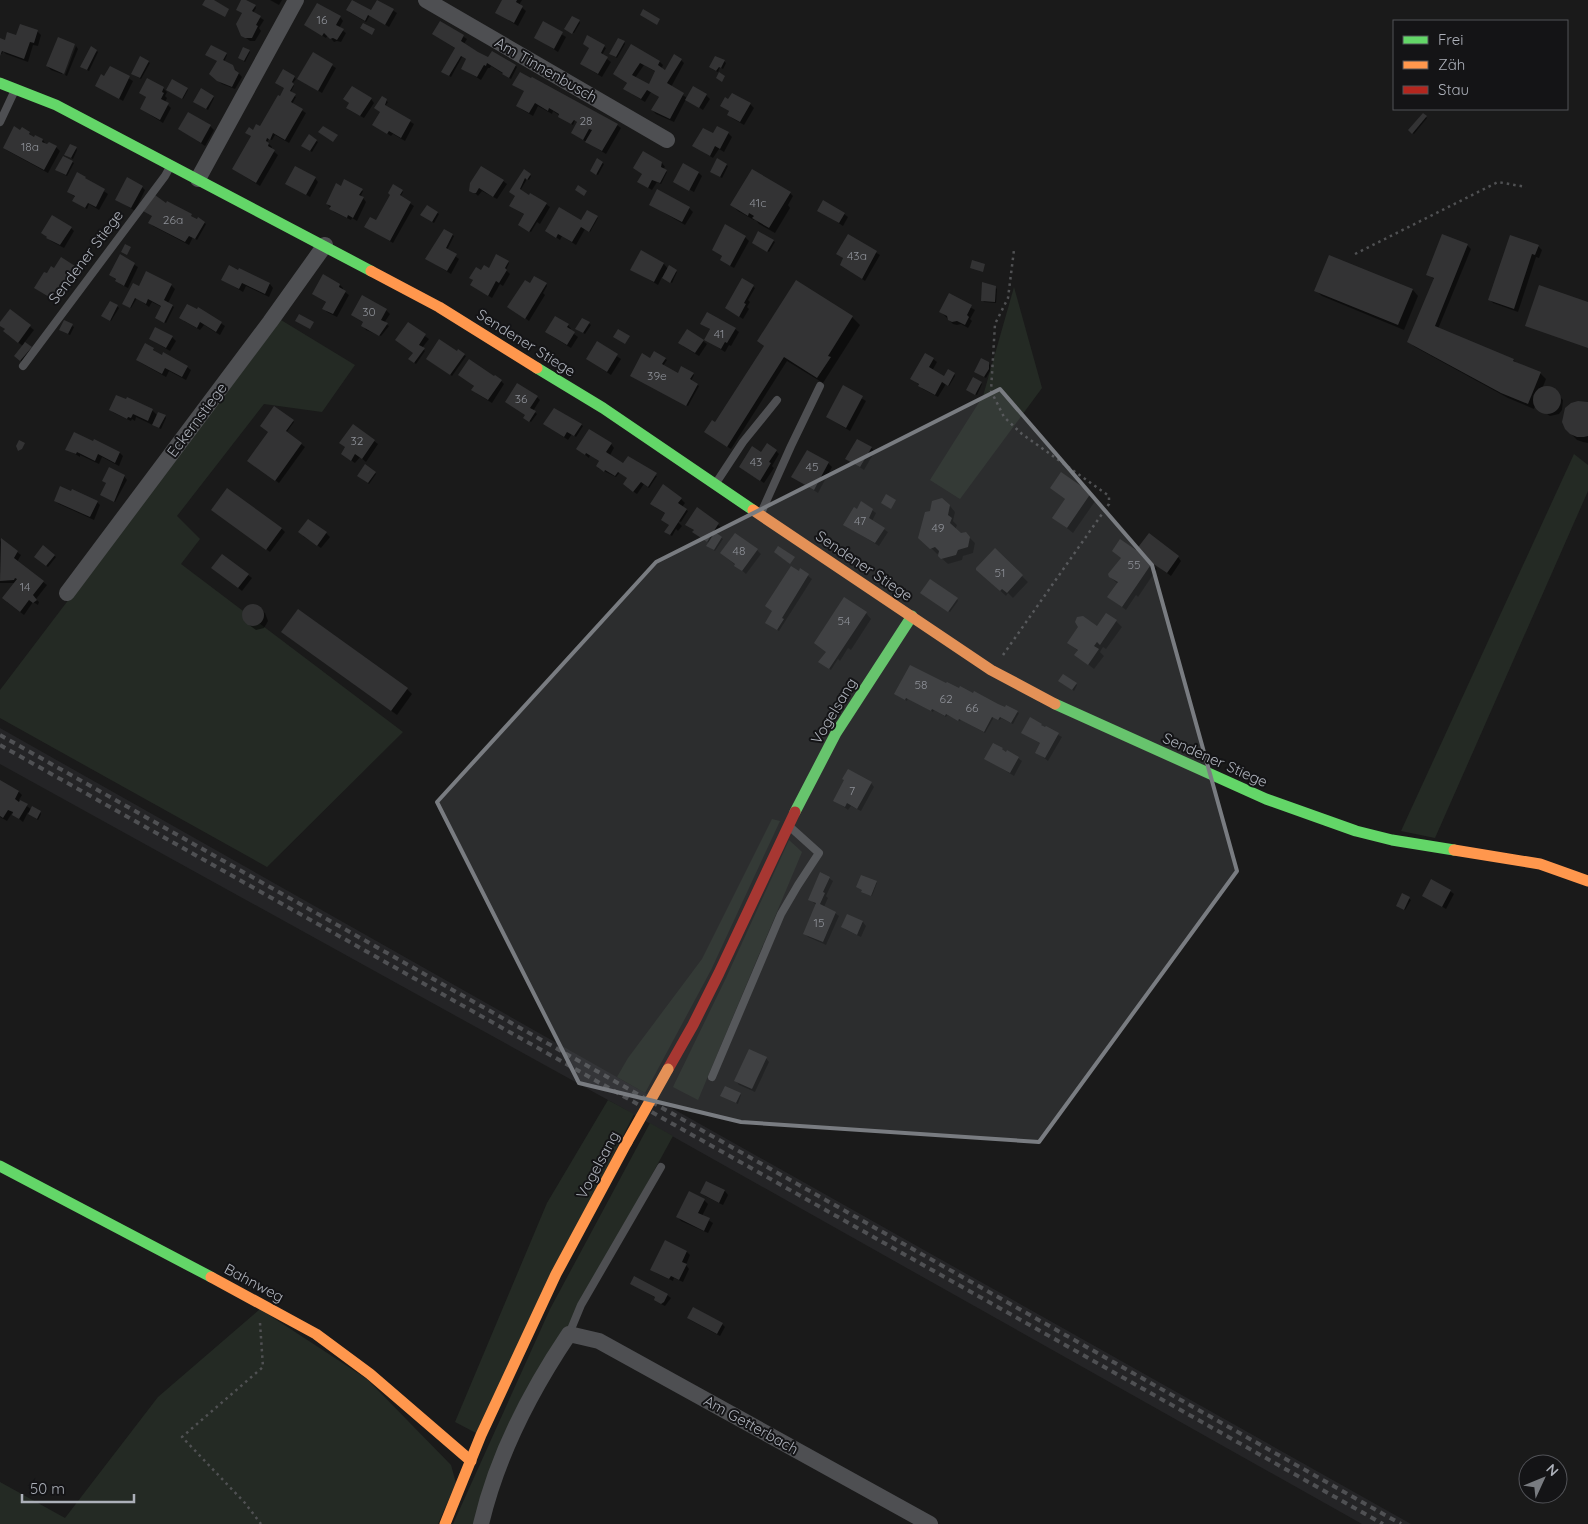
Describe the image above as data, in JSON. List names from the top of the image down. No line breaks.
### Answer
{"streets":{"street":["Am Tinnenbusch","Sendener Stiege","Eckernstiege","Vogelsang","Bahnweg","Am Getterbach"]},"crossings":[["Sendener Stiege","Eckernstiege"],["Sendener Stiege","Vogelsang"],["Vogelsang","Bahnweg"]],"house_numbers":["16","28","18a","41c","26a","43a","30","41","39e","36","32","43","45","47","49","48","55","51","14","54","58","62","66","7","15"],"legend":["Frei","Zäh","Stau"],"scale_bar":"50 m","north":"top right"}
